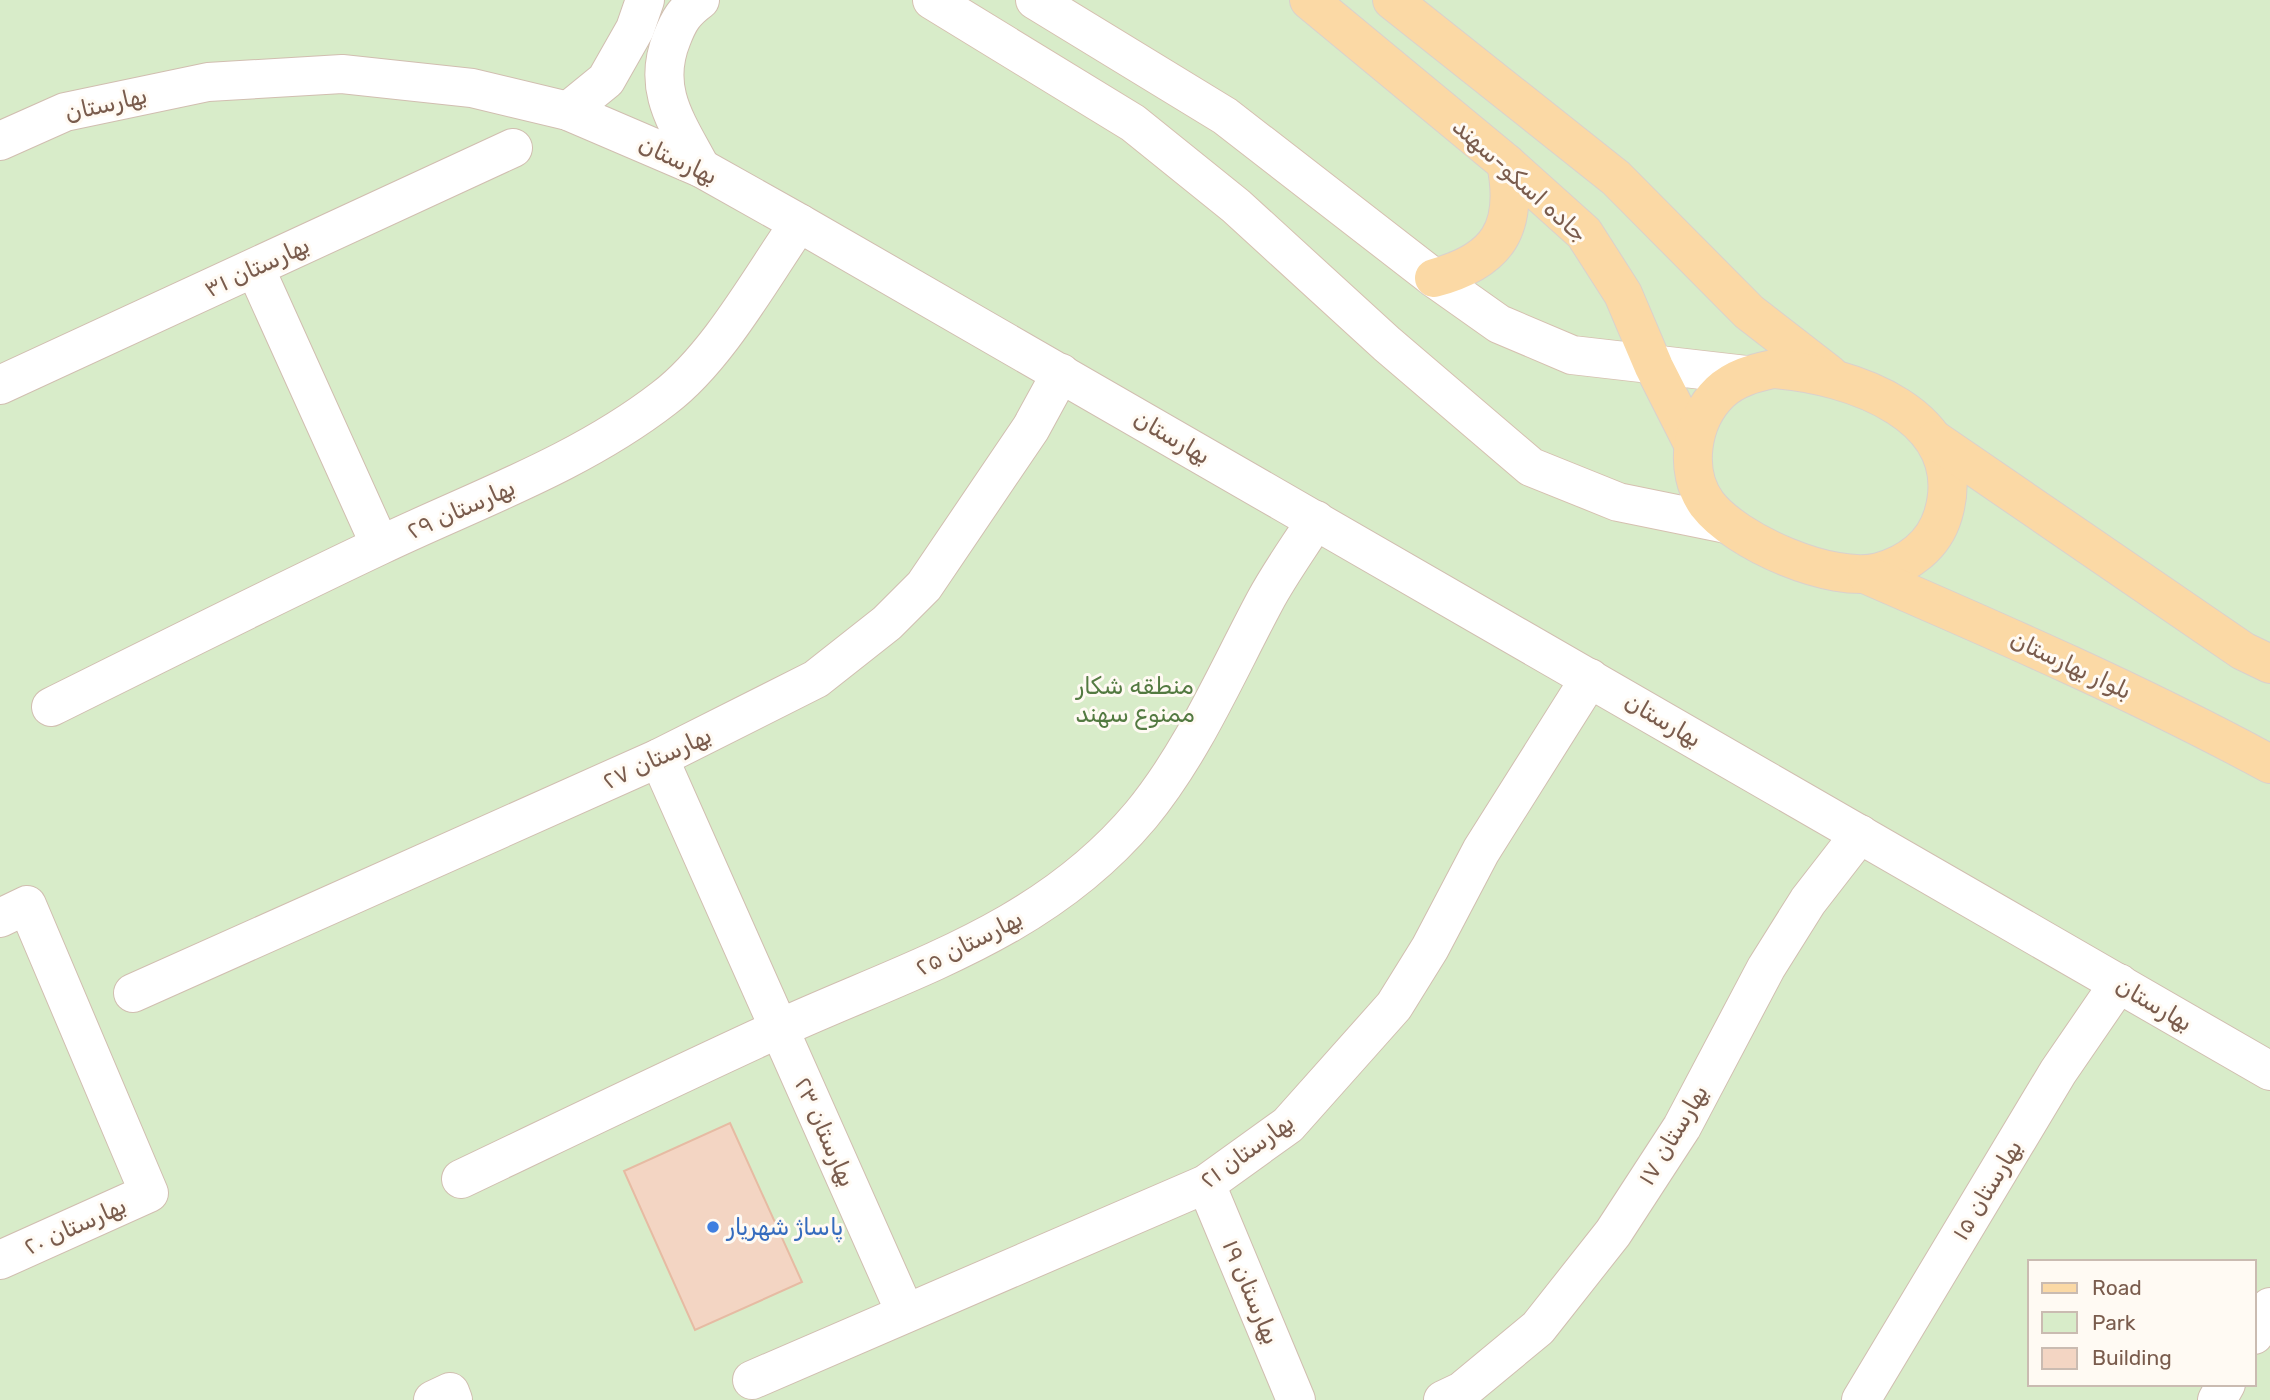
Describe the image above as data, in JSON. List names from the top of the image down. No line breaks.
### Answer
{"streets":{"main road":["جاده اسکو-سهند","بلوار بهارستان"],"street":["بهارستان","بهارستان ۳۱","بهارستان ۲۹","بهارستان ۲۷","بهارستان ۲۵","بهارستان ۲۳","بهارستان ۱۷","بهارستان ۲۱","بهارستان ۱۵","بهارستان ۲۰","بهارستان ۱۹"]},"crossings":[["بهارستان","بهارستان ۲۹"],["بهارستان","بهارستان ۲۷"],["بهارستان","بهارستان ۲۵"],["بهارستان","بهارستان ۱۷"],["بهارستان","بهارستان ۲۱"],["بهارستان","بهارستان ۱۵"],["جاده اسکو-سهند","بلوار بهارستان"],["بهارستان ۲۷","بهارستان ۲۳"],["بهارستان ۲۵","بهارستان ۲۳"],["بهارستان ۲۳","بهارستان ۲۱"],["بهارستان ۲۱","بهارستان ۱۹"]],"parks":["منطقه شکار ممنوع سهند"],"places":["پاساژ شهریار"],"legend":["Road","Park","Building"]}
